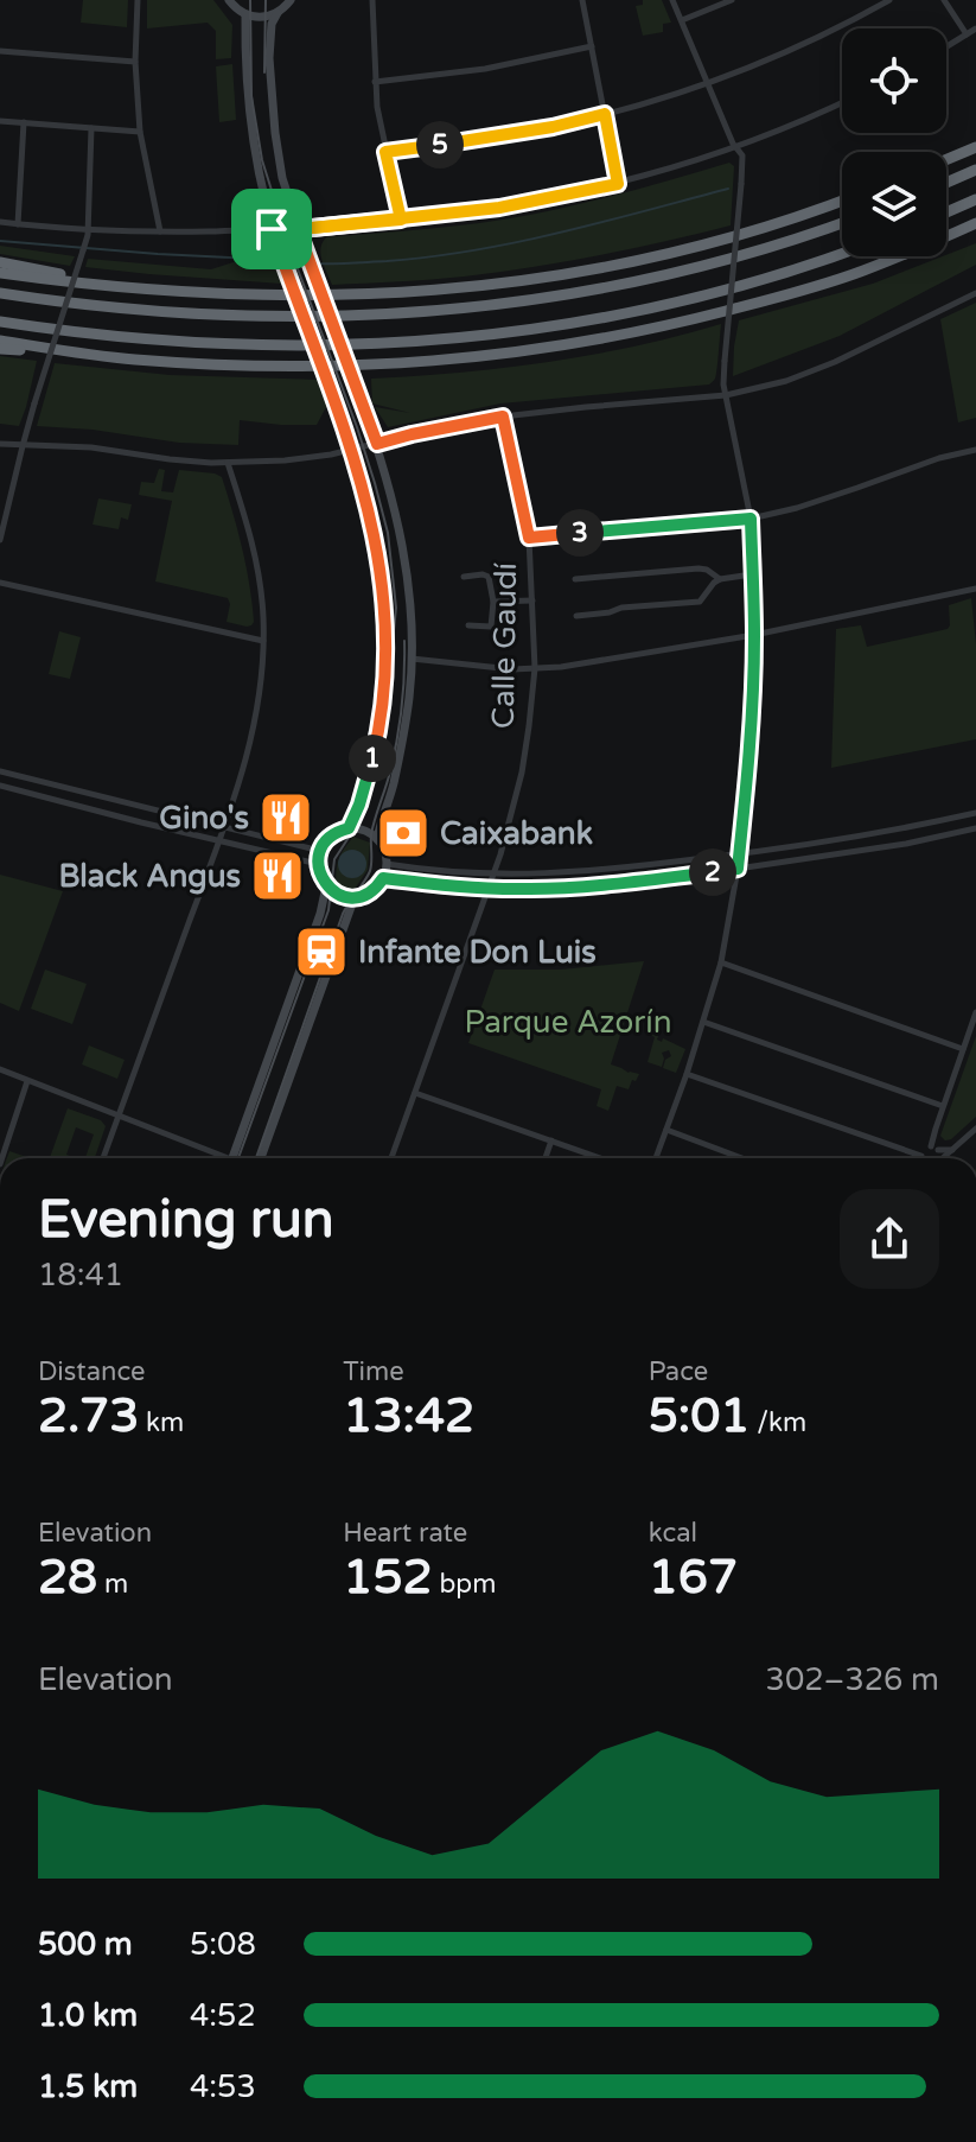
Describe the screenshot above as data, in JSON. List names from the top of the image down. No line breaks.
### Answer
{"streets":{"street":["Calle Gaudí"]},"parks":["Parque Azorín"],"places":{"restaurant":["Gino's","Black Angus"],"bank":["Caixabank"],"station":["Infante Don Luis"]},"page":{"pins":["5","3","1","2"],"heading":["Evening run","18:41"],"stats":[["Distance","2.73 km"],["Time","13:42"],["Pace","5:01 /km"],["Elevation","28 m"],["Heart rate","152 bpm"],["kcal","167"]],"chart":["Elevation","302–326 m"],"list":[{"name":"500 m","note":"5:08"},{"name":"1.0 km","note":"4:52"},{"name":"1.5 km","note":"4:53"}]}}
